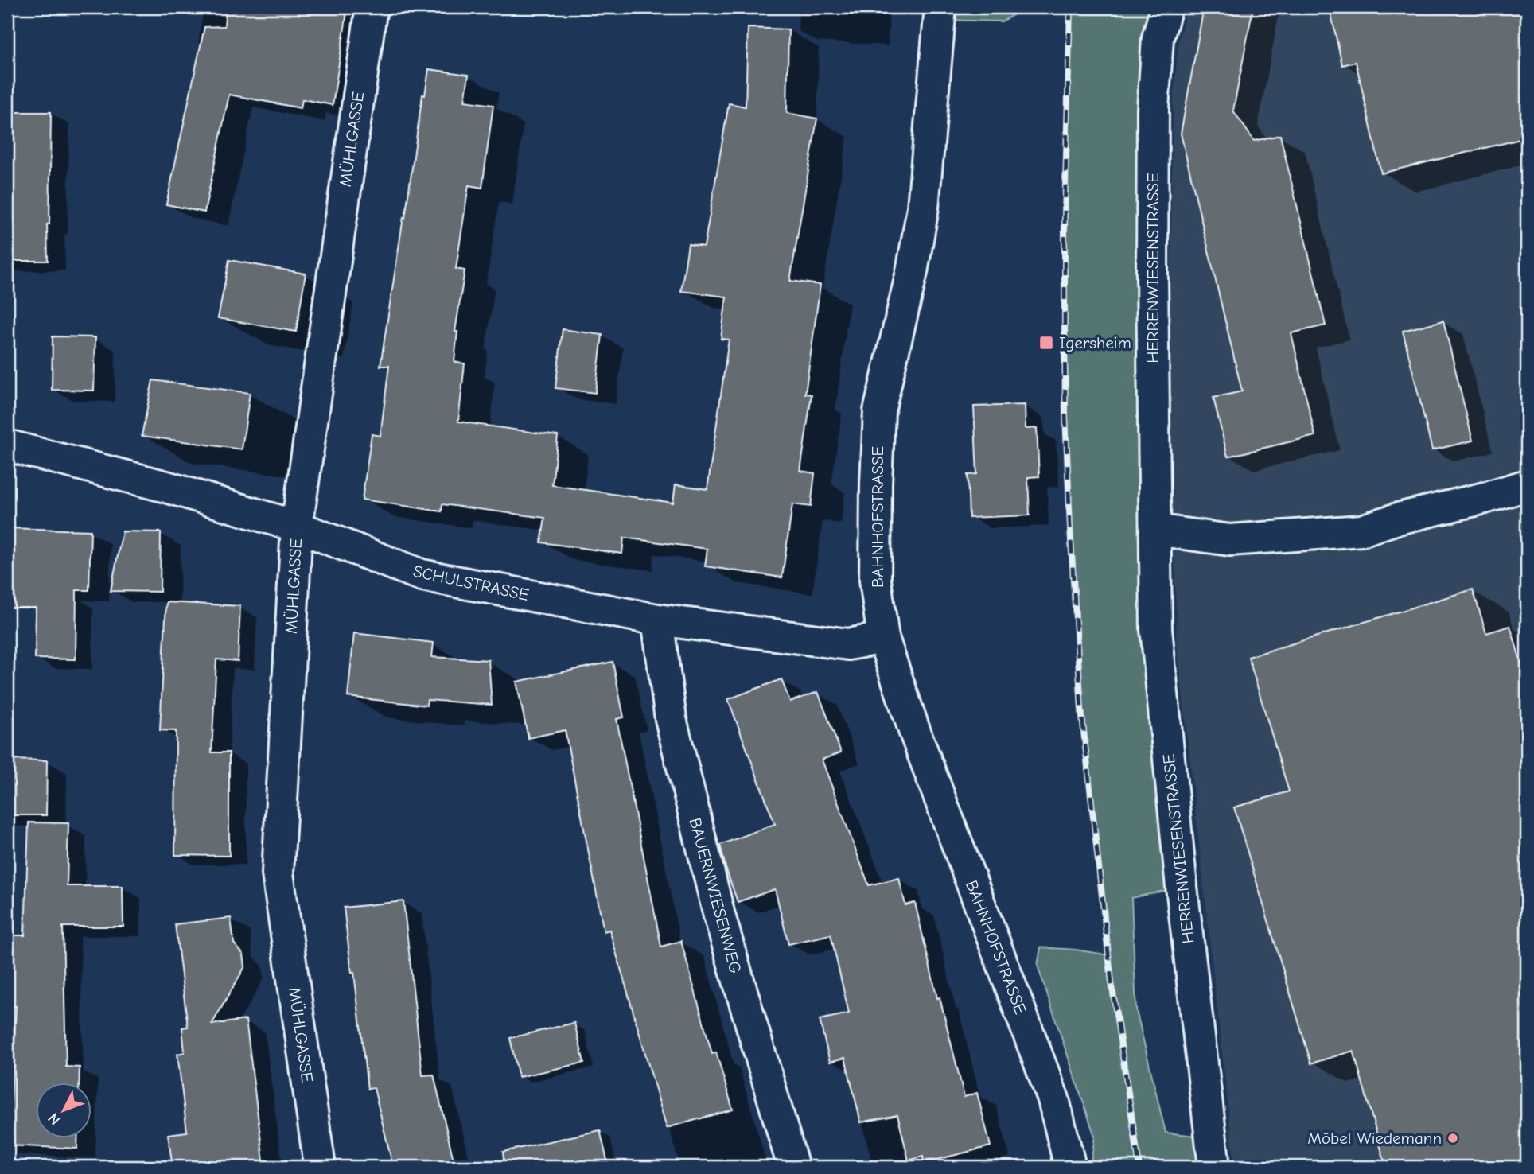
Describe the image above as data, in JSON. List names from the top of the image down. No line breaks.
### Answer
{"streets":{"street":["MÜHLGASSE","HERRENWIESENSTRASSE","BAHNHOFSTRASSE","SCHULSTRASSE","BAUERNWIESENWEG"]},"crossings":[["MÜHLGASSE","SCHULSTRASSE"],["BAHNHOFSTRASSE","SCHULSTRASSE"],["SCHULSTRASSE","BAUERNWIESENWEG"]],"places":{"transit":["Igersheim"],"other":["Möbel Wiedemann"]},"north":"bottom left"}
